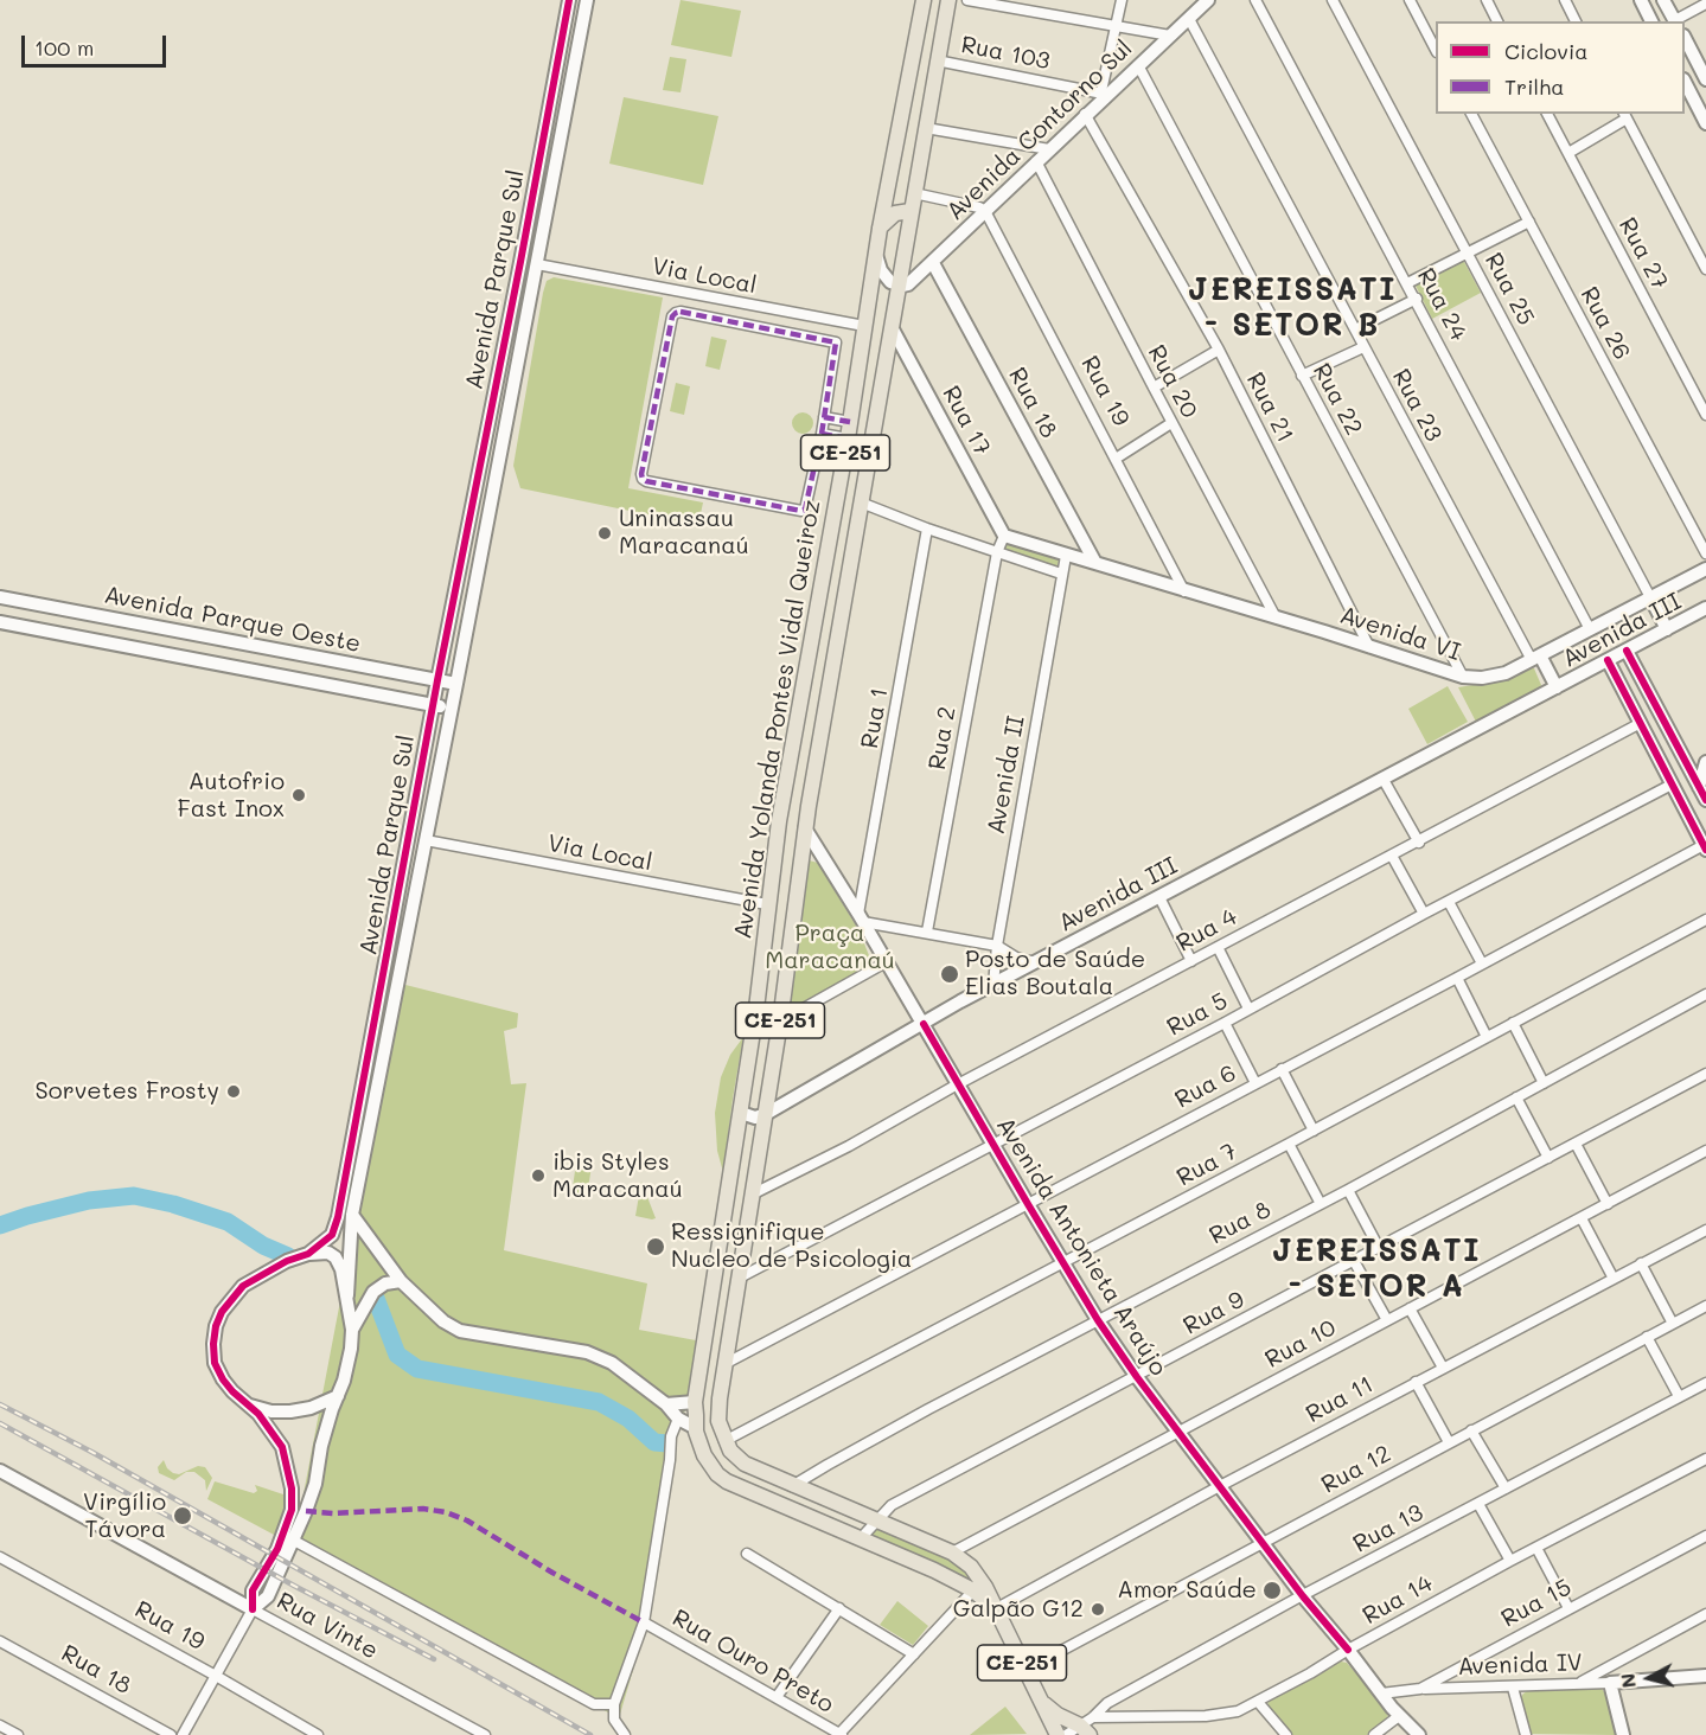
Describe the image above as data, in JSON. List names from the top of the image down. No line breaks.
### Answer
{"streets":{"main road":["CE-251","Avenida Yolanda Pontes Vidal Queiroz"],"street":["Rua 103","Avenida Contorno Sul","Rua 27","Via Local","Avenida Parque Sul","Rua 25","Rua 24","Rua 26","Rua 20","Rua 19","Rua 22","Rua 18","Rua 23","Rua 21","Rua 17","Avenida Parque Oeste","Avenida III","Avenida VI","Rua 1","Rua 2","Avenida II","Rua 4","Rua 5","Rua 6","Rua 7","Rua 8","Avenida Antonieta Araújo","Rua 9","Rua 10","Rua 11","Rua 12","Rua 13","Rua 14","Rua 15","Rua Vinte","Rua Ouro Preto","Avenida IV"]},"crossings":[["Rua 103","Avenida Contorno Sul"],["Rua 103","Avenida Yolanda Pontes Vidal Queiroz"],["Avenida Contorno Sul","Rua 20"],["Avenida Contorno Sul","Rua 19"],["Avenida Contorno Sul","Rua 22"],["Avenida Contorno Sul","Rua 18"],["Avenida Contorno Sul","Rua 23"],["Avenida Contorno Sul","Rua 21"],["Avenida Contorno Sul","Avenida Yolanda Pontes Vidal Queiroz"],["Via Local","Avenida Parque Sul"],["Via Local","Avenida Yolanda Pontes Vidal Queiroz"],["Avenida Parque Sul","Avenida Parque Oeste"],["Avenida Parque Sul","Rua Vinte"],["Rua 25","Avenida VI"],["Rua 24","Avenida VI"],["Rua 20","Avenida VI"],["Rua 19","Avenida VI"],["Rua 22","Avenida VI"],["Rua 18","Avenida VI"],["Rua 23","Avenida VI"],["Rua 21","Avenida VI"],["Rua 17","Avenida VI"],["Rua 17","Avenida Yolanda Pontes Vidal Queiroz"],["Rua 17","Rua 2"],["CE-251","Avenida Yolanda Pontes Vidal Queiroz"],["CE-251","Rua 6"],["CE-251","Rua 7"],["CE-251","Rua 13"],["CE-251","Rua 14"],["Avenida III","Avenida Yolanda Pontes Vidal Queiroz"],["Avenida III","Avenida II"],["Avenida III","Avenida Antonieta Araújo"],["Avenida VI","Rua 2"],["Avenida VI","Avenida II"],["Rua 1","Avenida Antonieta Araújo"],["Avenida Yolanda Pontes Vidal Queiroz","Rua 4"],["Avenida Yolanda Pontes Vidal Queiroz","Rua 5"],["Avenida Yolanda Pontes Vidal Queiroz","Rua 6"],["Avenida Yolanda Pontes Vidal Queiroz","Rua 7"],["Avenida Yolanda Pontes Vidal Queiroz","Rua 8"],["Avenida Yolanda Pontes Vidal Queiroz","Avenida Antonieta Araújo"],["Avenida Yolanda Pontes Vidal Queiroz","Rua 9"],["Avenida Yolanda Pontes Vidal Queiroz","Rua 10"],["Avenida Yolanda Pontes Vidal Queiroz","Rua 11"],["Avenida Yolanda Pontes Vidal Queiroz","Rua 12"],["Avenida Yolanda Pontes Vidal Queiroz","Rua 13"],["Avenida Yolanda Pontes Vidal Queiroz","Rua 14"],["Rua 4","Avenida Antonieta Araújo"],["Rua 5","Avenida Antonieta Araújo"],["Rua 6","Avenida Antonieta Araújo"],["Rua 7","Avenida Antonieta Araújo"],["Rua 8","Avenida Antonieta Araújo"],["Avenida Antonieta Araújo","Rua 9"],["Avenida Antonieta Araújo","Rua 10"],["Avenida Antonieta Araújo","Rua 11"],["Avenida Antonieta Araújo","Rua 12"],["Avenida Antonieta Araújo","Rua 13"],["Avenida Antonieta Araújo","Rua 14"],["Avenida Antonieta Araújo","Rua 15"],["Rua 13","Rua 14"],["Rua 15","Avenida IV"]],"districts":["JEREISSATI - SETOR B","JEREISSATI - SETOR A"],"parks":["Praça Maracanaú"],"places":["Uninassau Maracanaú","Autofrio Fast Inox","Posto de Saúde Elias Boutala","Sorvetes Frosty","ibis Styles Maracanaú","Ressignifique Nucleo de Psicologia","Virgílio Távora","Amor Saúde","Galpão G12"],"legend":["Ciclovia","Trilha"],"scale_bar":"100 m","north":"left"}
